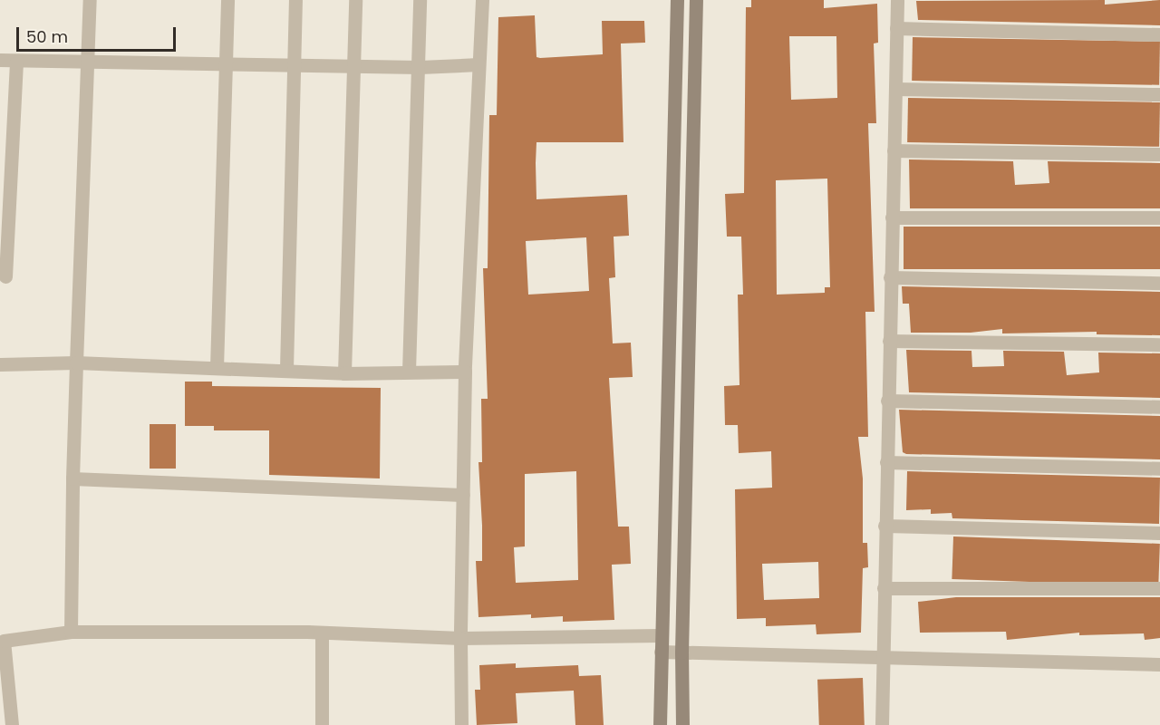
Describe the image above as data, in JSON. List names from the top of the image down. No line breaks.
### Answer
{"scale_bar":"50 m"}
